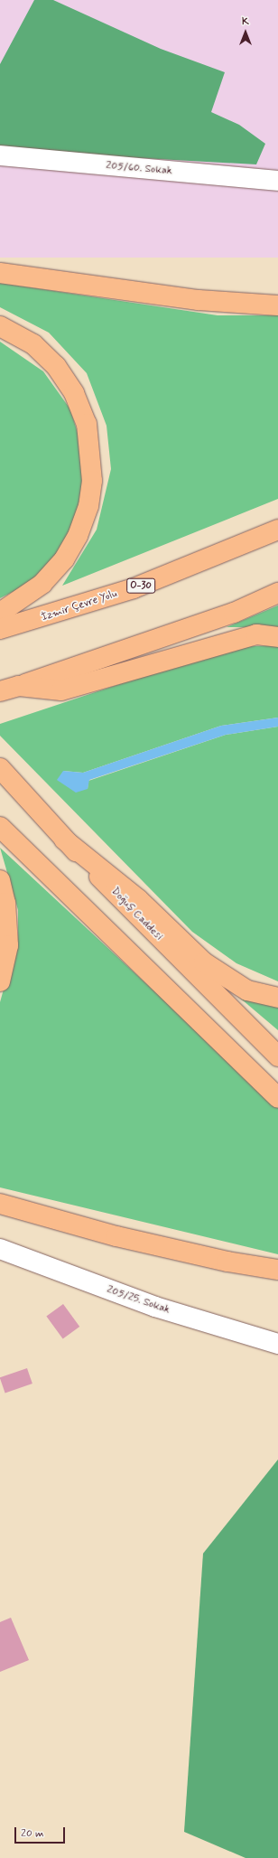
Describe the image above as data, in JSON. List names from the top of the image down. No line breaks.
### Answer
{"streets":{"main road":["O-30","İzmir Çevre Yolu","Doğuş Caddesi"],"street":["205/60. Sokak","205/25. Sokak"]},"scale_bar":"20 m","north":"top"}
